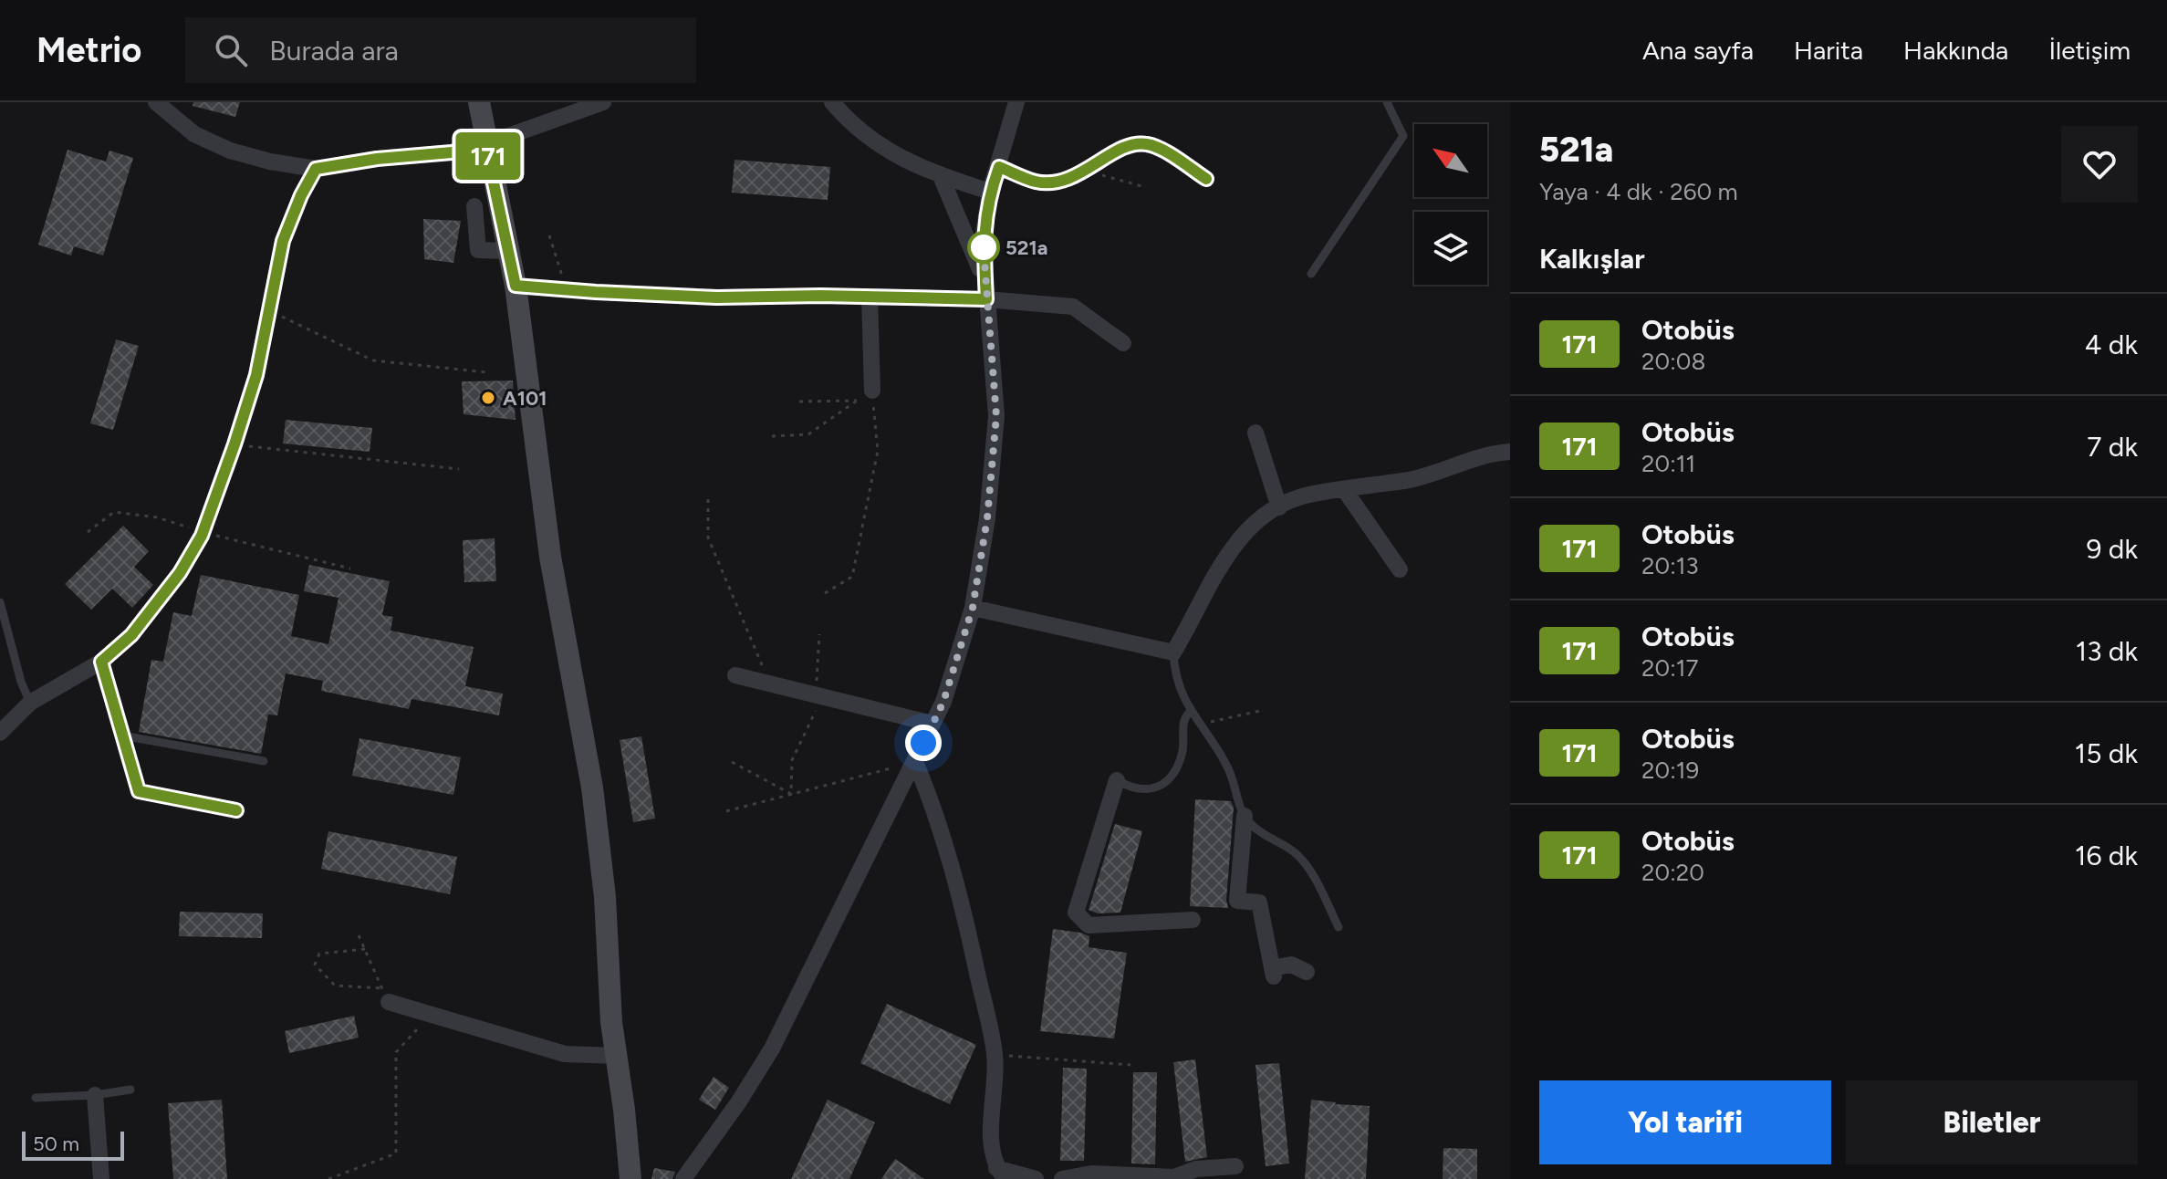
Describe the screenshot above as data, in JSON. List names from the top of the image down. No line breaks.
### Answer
{"places":["521a","A101"],"lines":["bus line 171"],"scale_bar":"50 m","north":"top left","page":{"header":"Metrio","search":"Burada ara","nav":["Ana sayfa","Harita","Hakkında","İletişim"],"on_map":"171","heading":[["521a","Yaya · 4 dk · 260 m"],"Kalkışlar"],"list":[{"mark":"171","name":"Otobüs","note":"20:08","value":"4 dk"},{"mark":"171","name":"Otobüs","note":"20:11","value":"7 dk"},{"mark":"171","name":"Otobüs","note":"20:13","value":"9 dk"},{"mark":"171","name":"Otobüs","note":"20:17","value":"13 dk"},{"mark":"171","name":"Otobüs","note":"20:19","value":"15 dk"},{"mark":"171","name":"Otobüs","note":"20:20","value":"16 dk"}],"buttons":["Yol tarifi","Biletler"],"scale":"50 m"}}
